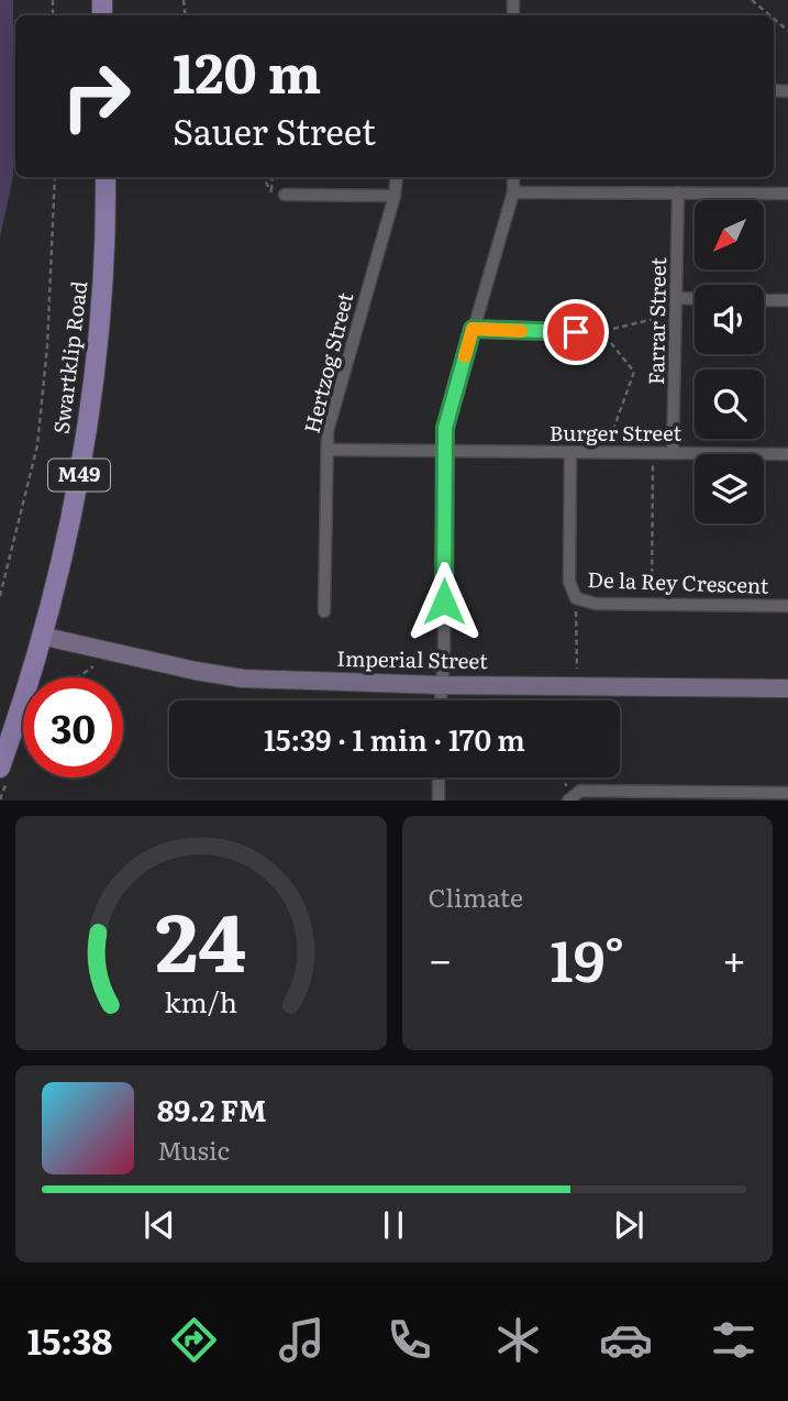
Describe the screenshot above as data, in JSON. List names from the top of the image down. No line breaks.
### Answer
{"streets":{"main road":["Swartklip Road","M49"],"street":["Farrar Street","Hertzog Street","Burger Street","De la Rey Crescent","Imperial Street"]},"crossings":[["Farrar Street","Burger Street"],["Swartklip Road","Imperial Street"],["Hertzog Street","Burger Street"],["Burger Street","De la Rey Crescent"]],"north":"bottom left","page":{"turn":["120 m","Sauer Street"],"limit":"30","trip":"15:39 · 1 min · 170 m","tile":"Climate","heat":["−","19°","+"],"song":["89.2 FM","Music"],"tabs":"15:38","gauge":["24","km/h"]}}
